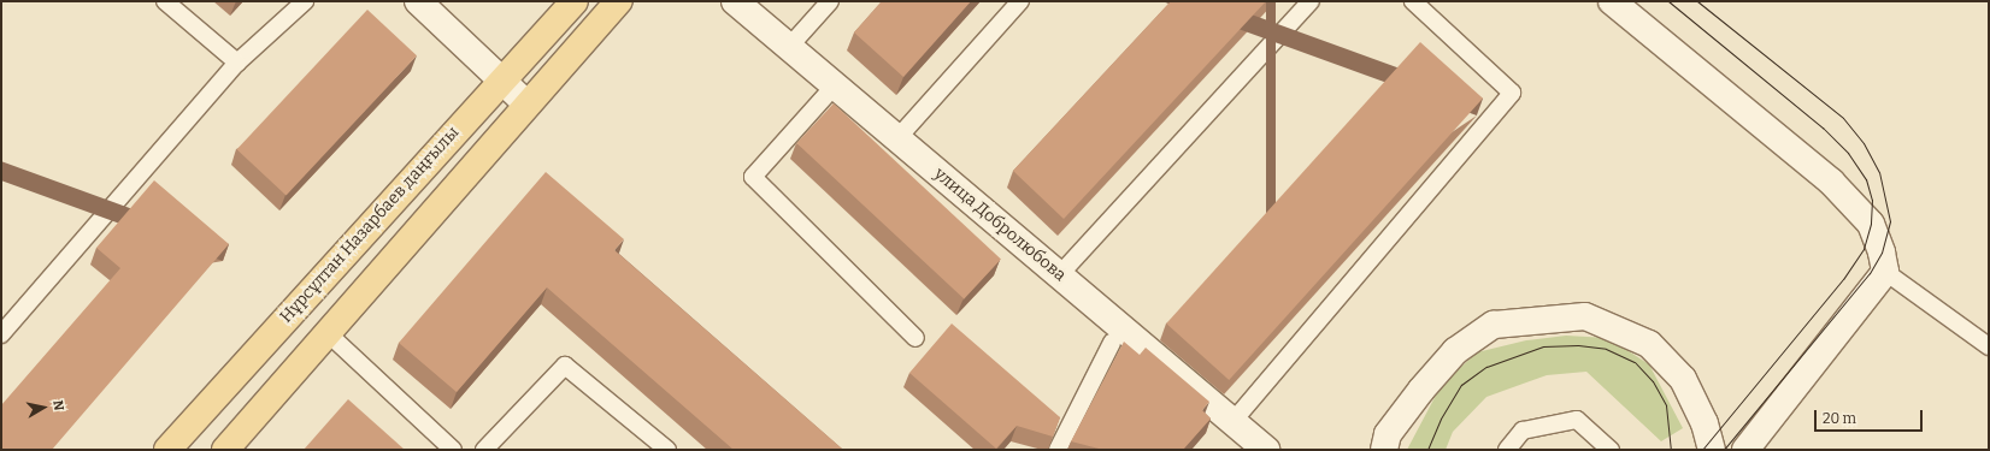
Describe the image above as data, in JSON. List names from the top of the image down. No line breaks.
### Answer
{"streets":{"main road":["Нұрсұлтан Назарбаев даңғылы"],"street":["улица Добролюбова"]},"scale_bar":"20 m","north":"right"}
